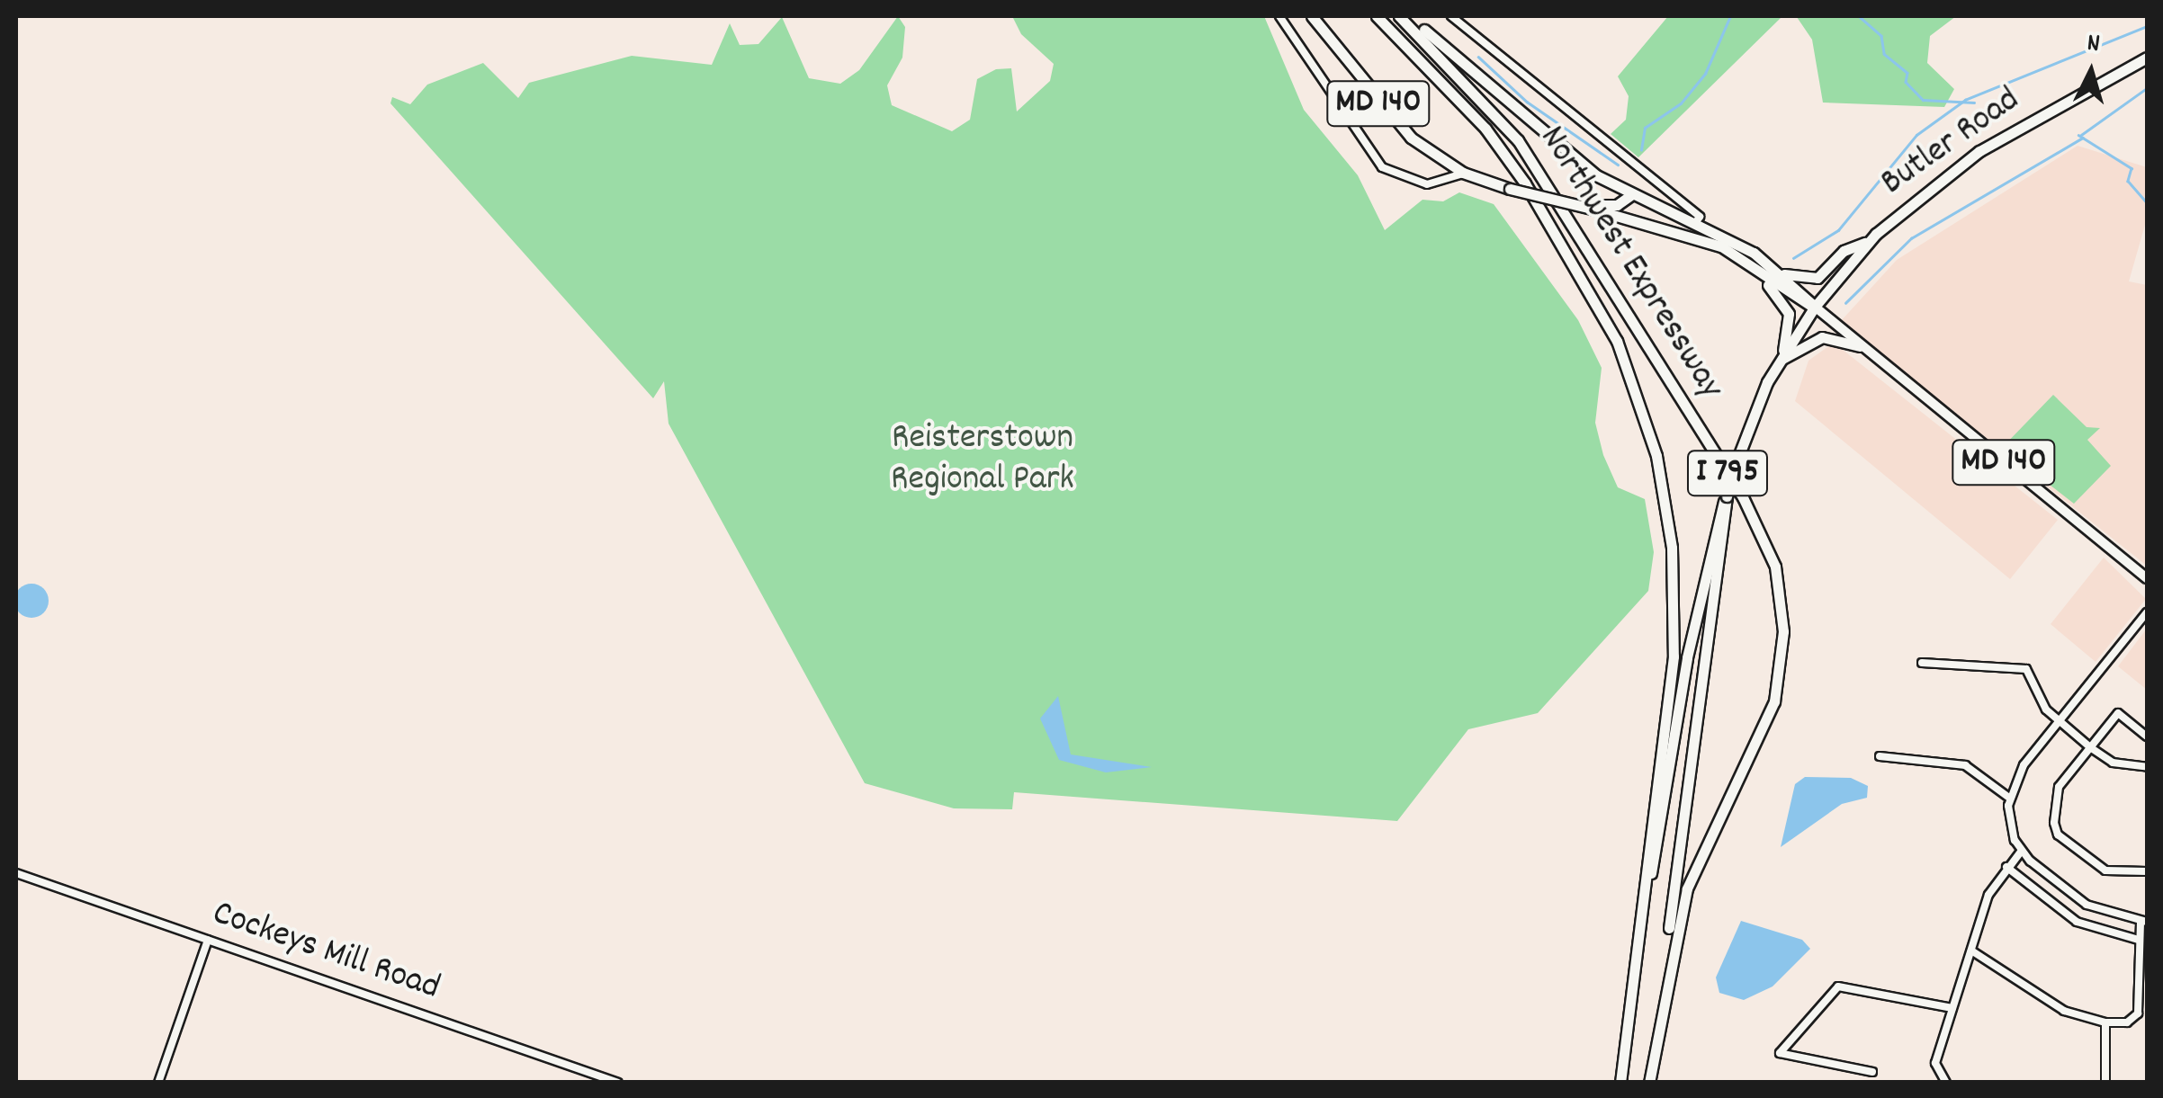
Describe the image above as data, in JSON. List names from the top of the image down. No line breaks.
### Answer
{"streets":{"highway":["MD 140","Butler Road","Northwest Expressway","I 795"],"street":["Cockeys Mill Road"]},"crossings":[["MD 140","Butler Road"]],"parks":["Reisterstown Regional Park"],"north":"top"}
